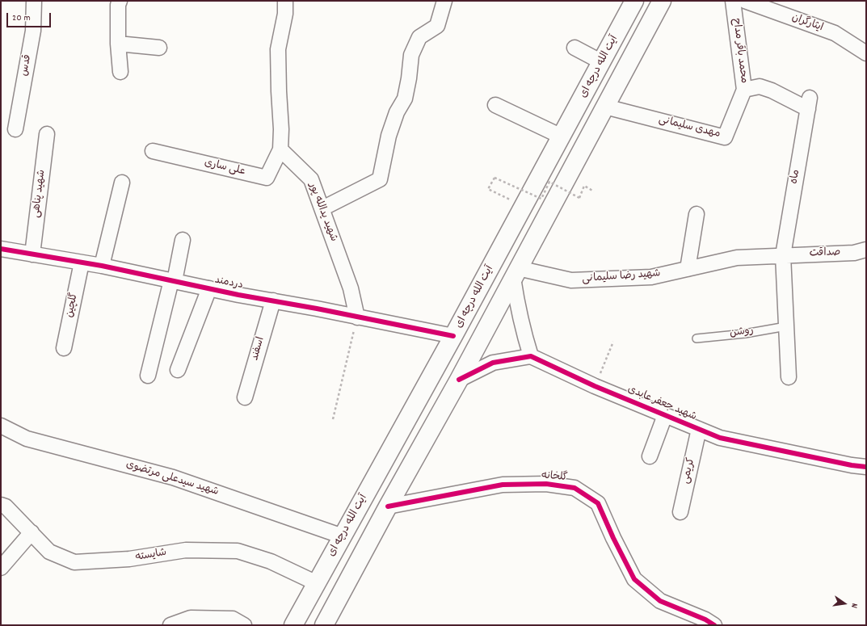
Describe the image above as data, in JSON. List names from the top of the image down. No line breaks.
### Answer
{"streets":{"main road":["آیت الله درچه ای"],"street":["ایثارگران","محمد باقر مداح","قدس","مهدی سلیمانی","علی ساری","ماه","شهید پناهی","شهید یدالله پور","صداقت","شهید رضا سلیمانی","دردمند","گلچین","اسفند","شهید جعفر عابدی","کریمی","گلخانه","شهید سیدعلی مرتضوی","شایسته"],"lane":["روشن"]},"crossings":[["محمد باقر مداح","مهدی سلیمانی"],["محمد باقر مداح","ماه"],["آیت الله درچه ای","دردمند"],["آیت الله درچه ای","شهید سیدعلی مرتضوی"],["آیت الله درچه ای","شایسته"],["علی ساری","شهید یدالله پور"],["ماه","صداقت"],["ماه","شهید رضا سلیمانی"],["شهید پناهی","دردمند"],["شهید یدالله پور","دردمند"],["صداقت","شهید رضا سلیمانی"],["دردمند","گلچین"],["دردمند","اسفند"],["شهید جعفر عابدی","کریمی"]],"scale_bar":"20 m","north":"right"}
